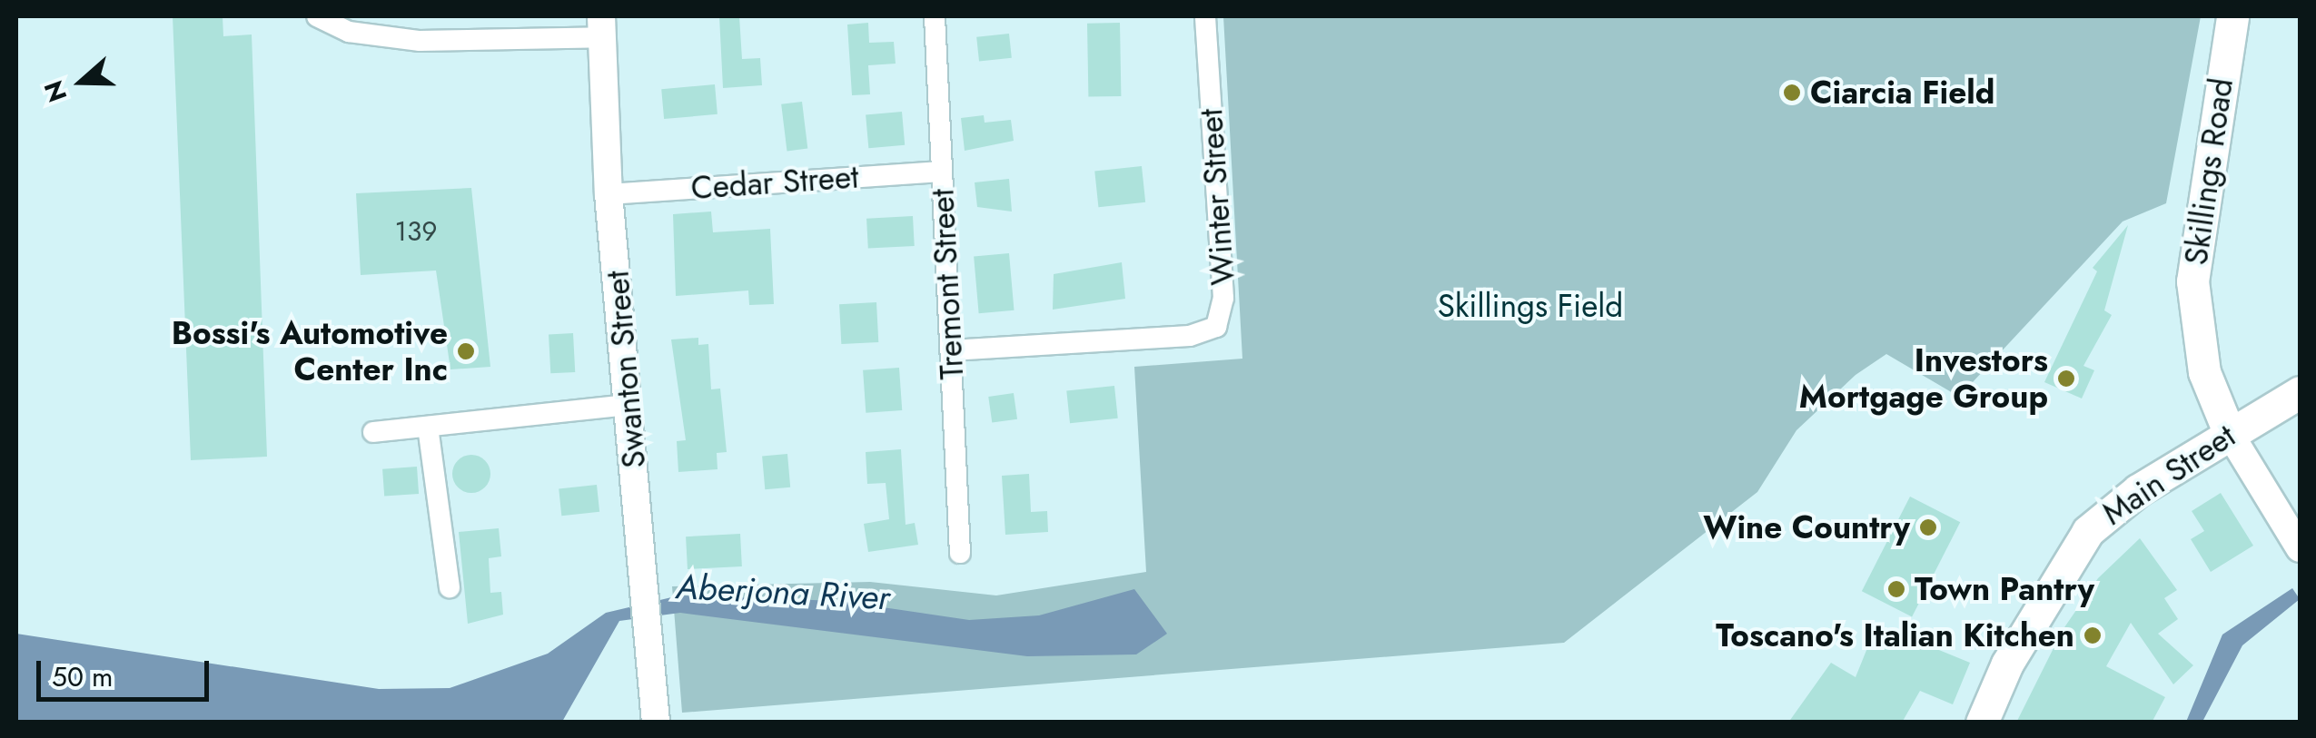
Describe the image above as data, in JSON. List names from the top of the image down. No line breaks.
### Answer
{"streets":{"main road":["Skillings Road","Main Street"],"street":["Cedar Street","Winter Street","Tremont Street","Swanton Street"]},"crossings":[["Skillings Road","Main Street"],["Cedar Street","Tremont Street"],["Cedar Street","Swanton Street"],["Winter Street","Tremont Street"]],"water":["Aberjona River"],"parks":["Skillings Field"],"places":["Ciarcia Field","Bossi's Automotive Center Inc","Investors Mortgage Group","Wine Country","Town Pantry","Toscano's Italian Kitchen"],"house_numbers":["139"],"scale_bar":"50 m","north":"left"}
